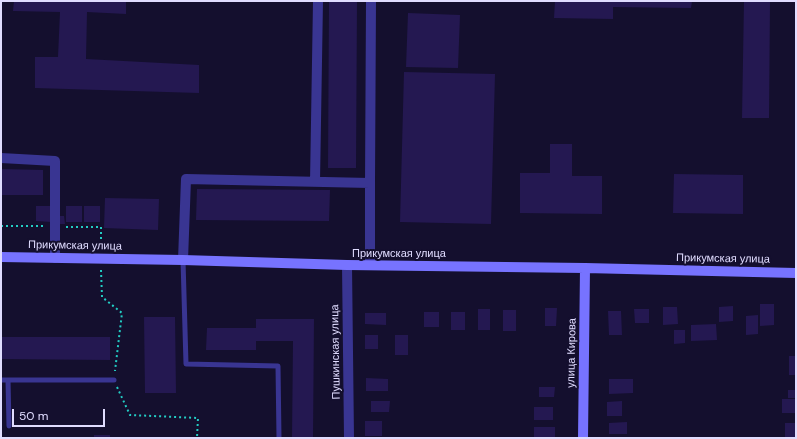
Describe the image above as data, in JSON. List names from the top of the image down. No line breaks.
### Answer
{"streets":{"main road":["Прикумская улица","улица Кирова"],"street":["Пушкинская улица"]},"crossings":[["Прикумская улица","Пушкинская улица"],["Прикумская улица","улица Кирова"]],"scale_bar":"50 m"}
